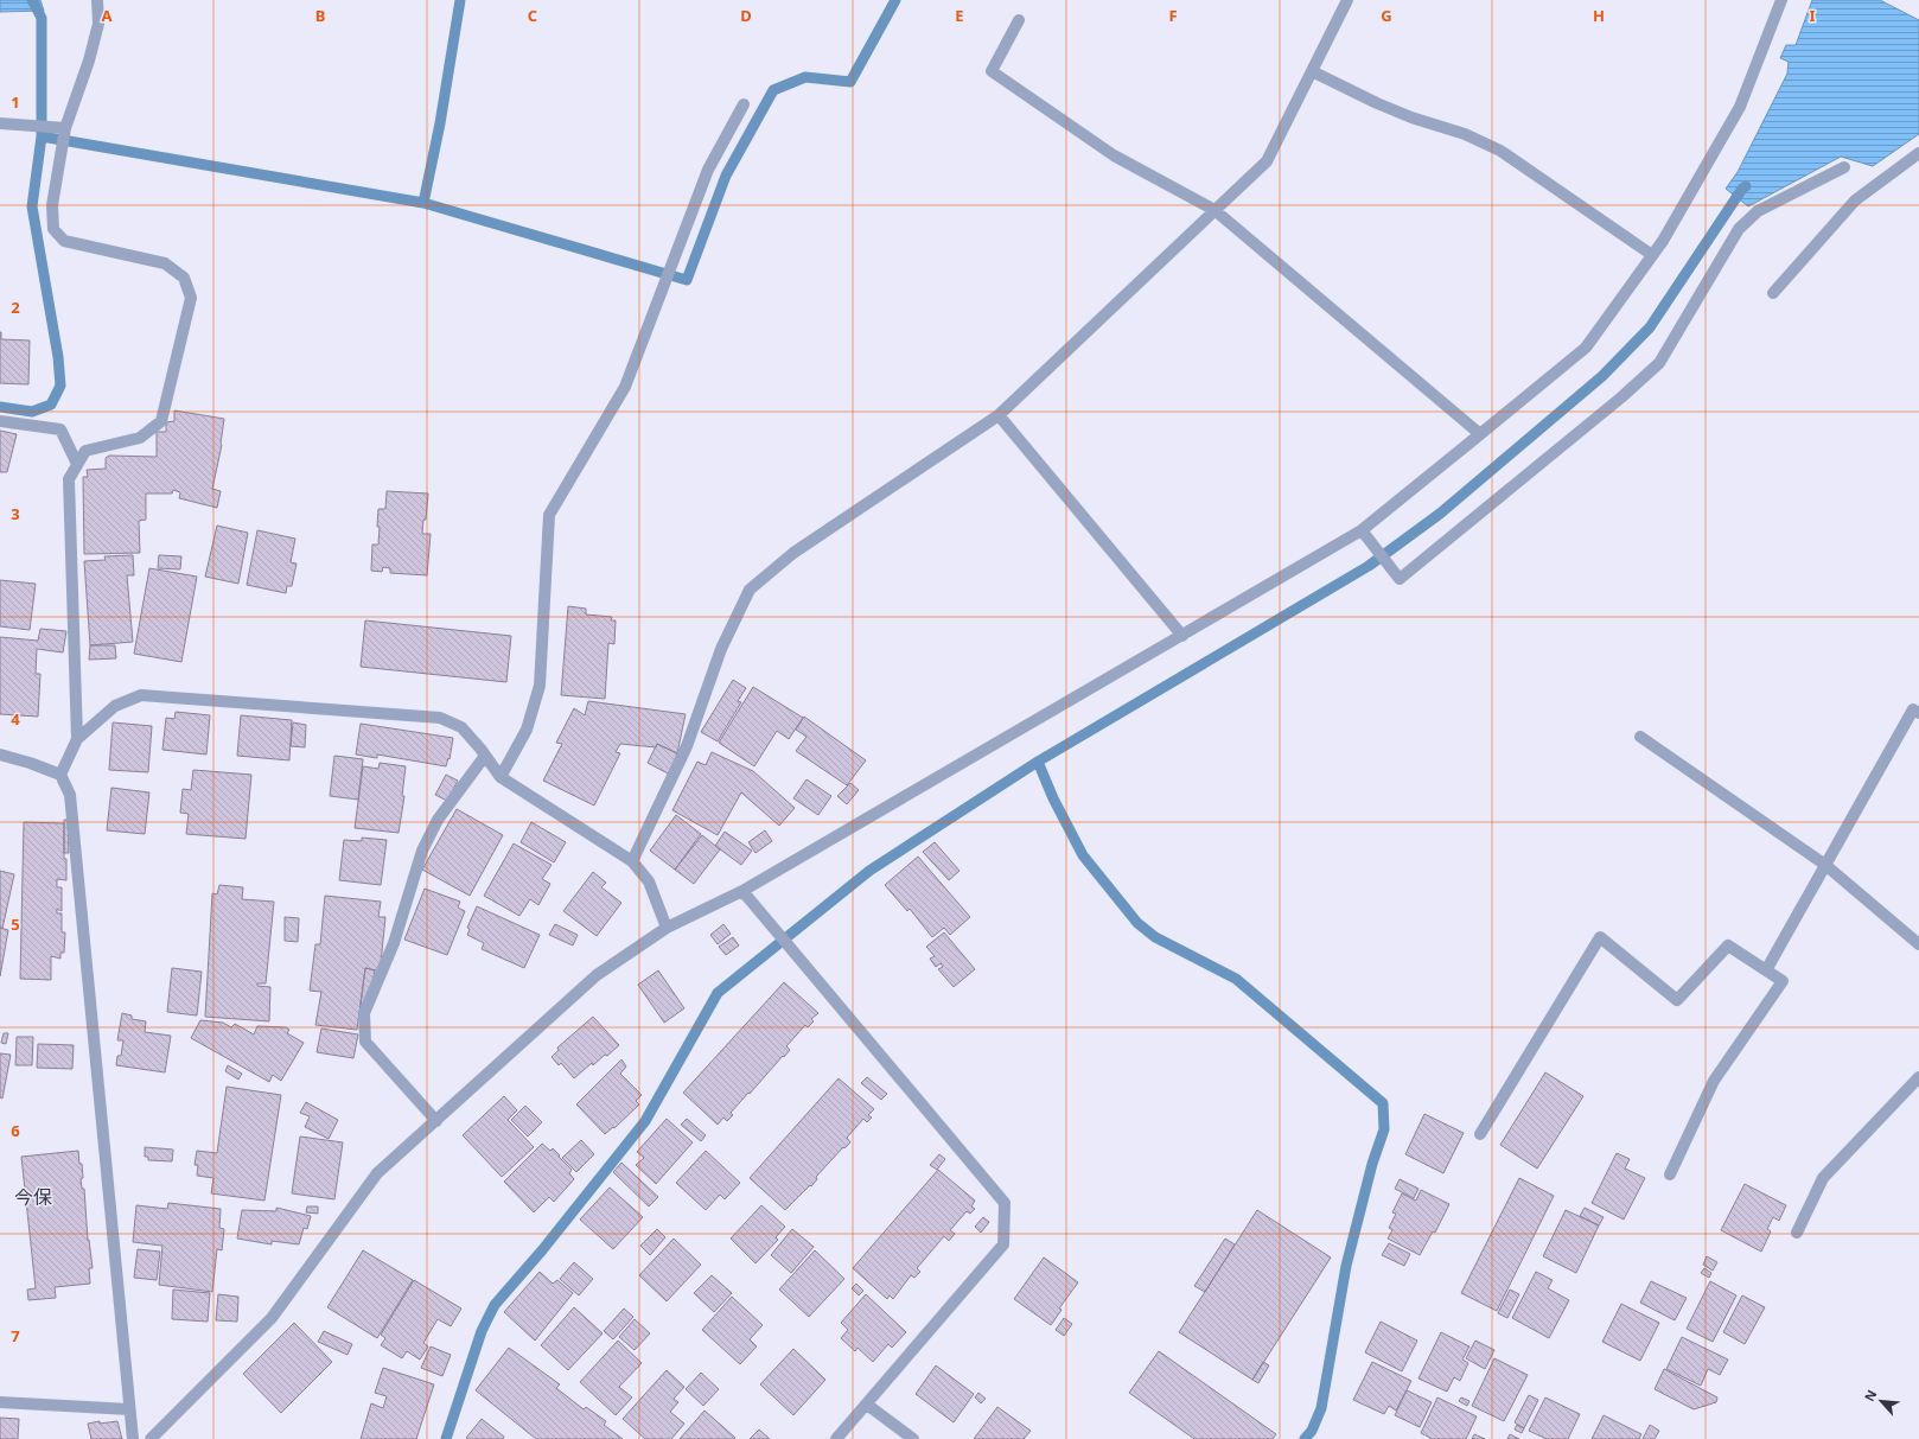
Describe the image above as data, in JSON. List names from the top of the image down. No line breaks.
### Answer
{"districts":["今保"],"north":"top left","grid":{"columns":["A","B","C","D","E","F","G","H","I"],"rows":["1","2","3","4","5","6","7"]}}
